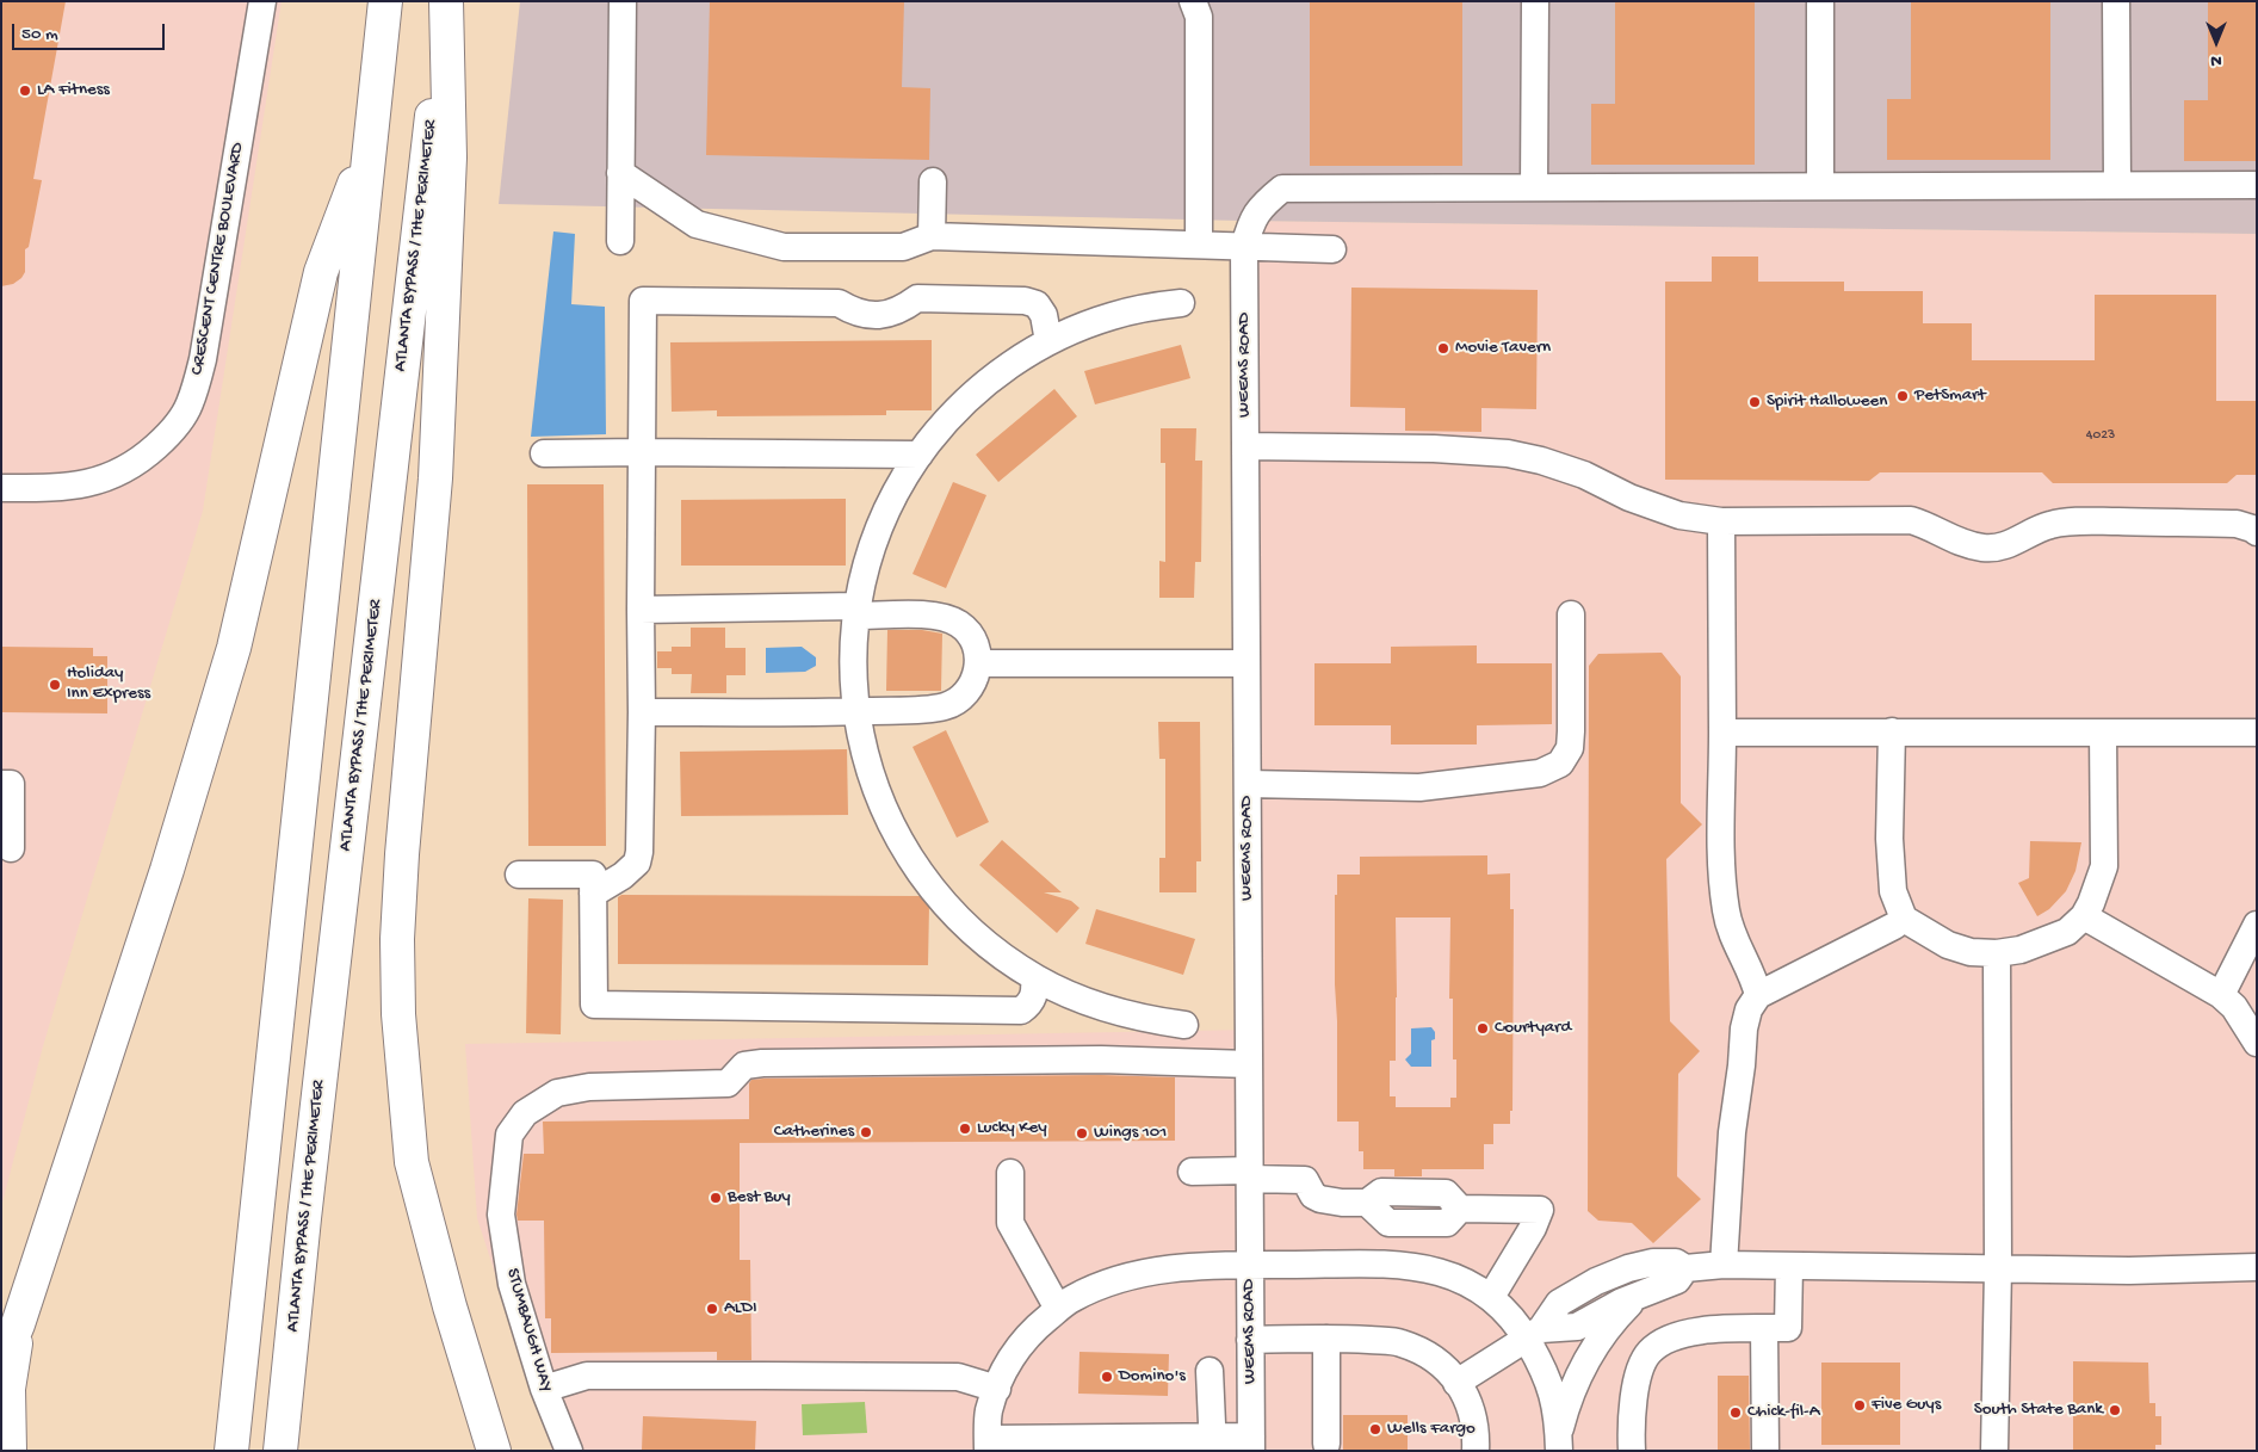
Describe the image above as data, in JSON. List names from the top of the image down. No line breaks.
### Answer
{"streets":{"highway":["ATLANTA BYPASS / THE PERIMETER"],"street":["CRESCENT CENTRE BOULEVARD","WEEMS ROAD","STUMBAUGH WAY"]},"crossings":[["WEEMS ROAD","STUMBAUGH WAY"]],"places":["LA Fitness","Movie Tavern","PetSmart","Spirit Halloween","Holiday Inn Express","Courtyard","Lucky Key","Catherines","Wings 101","Best Buy","ALDI","Domino's","Five Guys","South State Bank","Chick-fil-A","Wells Fargo"],"house_numbers":["4023"],"scale_bar":"50 m","north":"bottom"}
